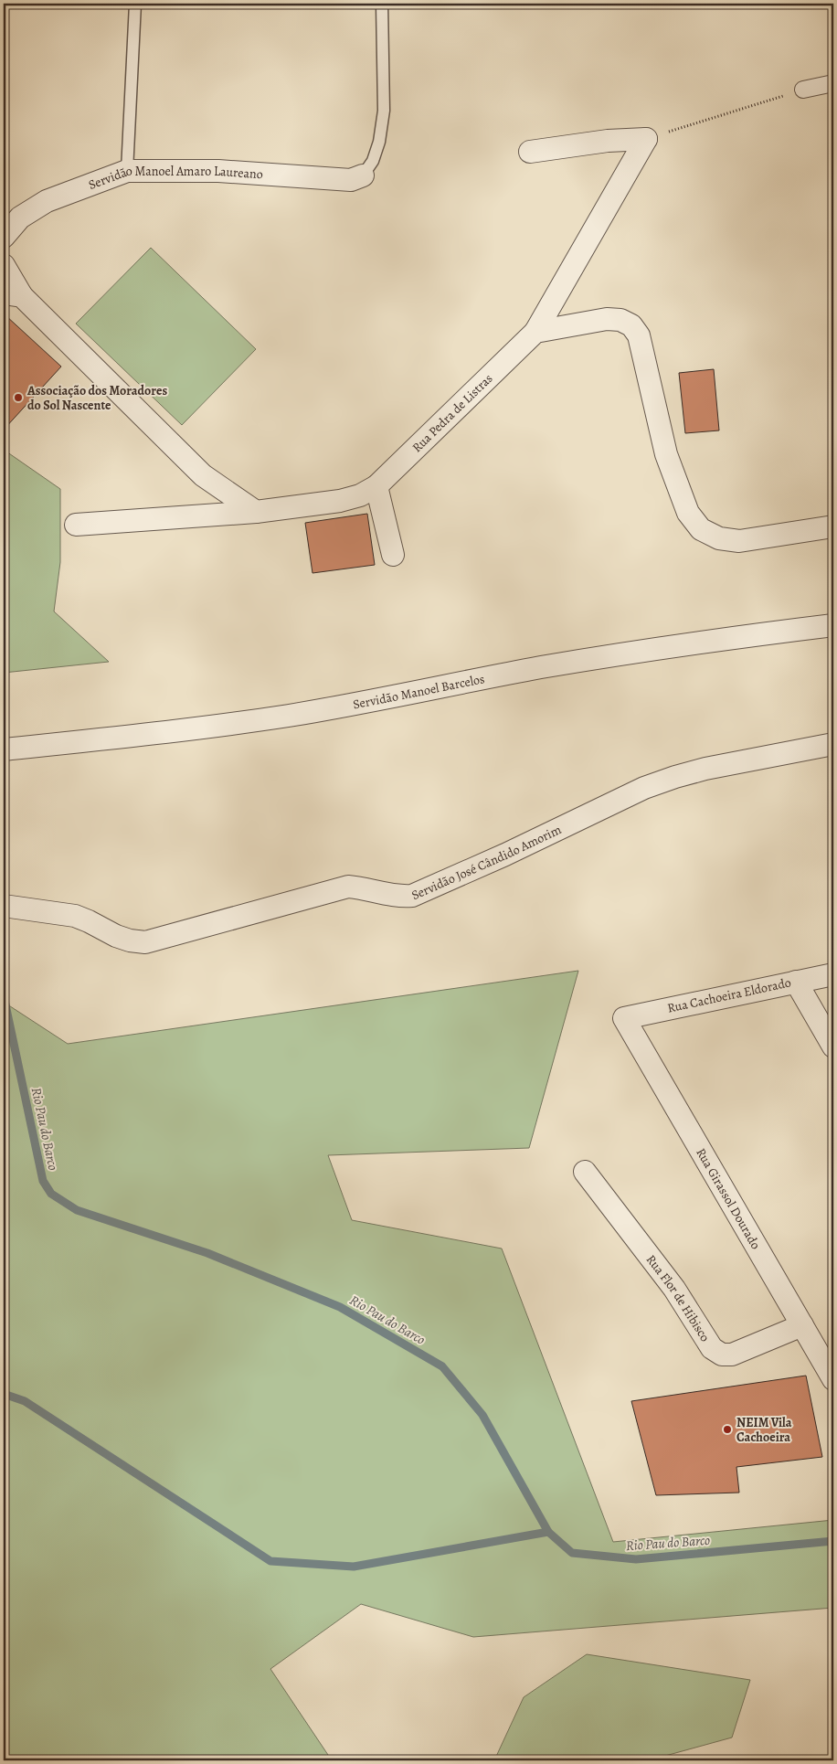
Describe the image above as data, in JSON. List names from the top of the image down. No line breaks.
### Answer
{"streets":{"street":["Servidão Manoel Amaro Laureano","Rua Pedra de Listras","Servidão Manoel Barcelos","Servidão José Cândido Amorim","Rua Cachoeira Eldorado","Rua Girassol Dourado","Rua Flor de Hibisco"]},"crossings":[["Rua Cachoeira Eldorado","Rua Girassol Dourado"],["Rua Girassol Dourado","Rua Flor de Hibisco"]],"water":["Rio Pau do Barco"],"places":["Associação dos Moradores do Sol Nascente","NEIM Vila Cachoeira"]}
